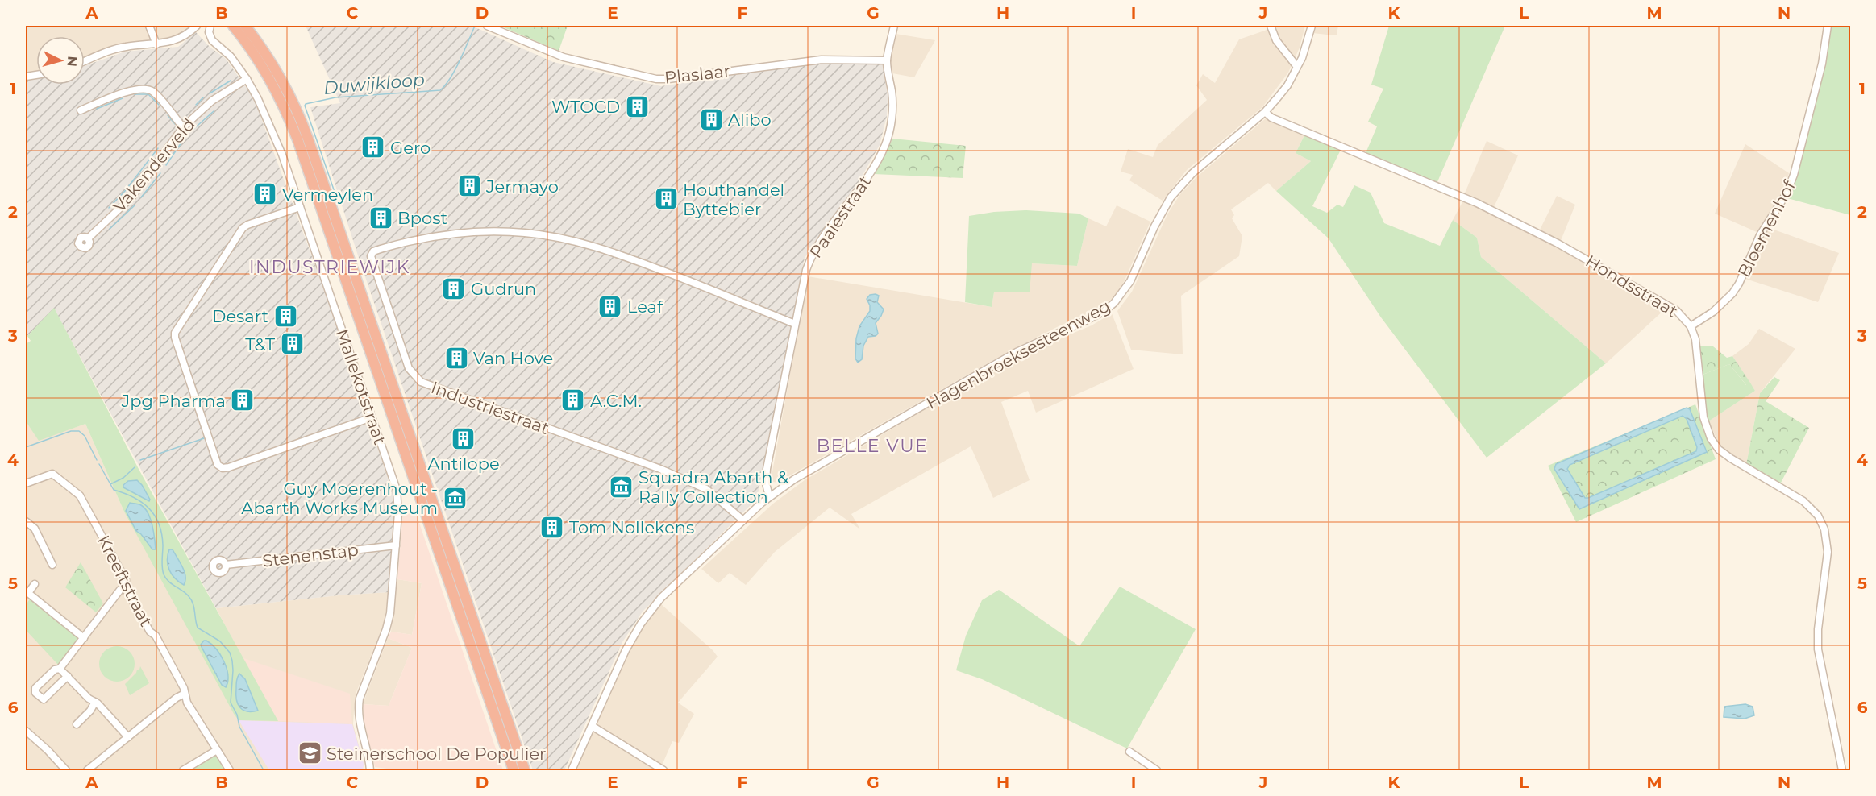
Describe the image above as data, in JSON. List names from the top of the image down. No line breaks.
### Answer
{"streets":{"street":["Plaslaar","Vakenderveld","Paaiestraat","Bloemenhof","Hondsstraat","Hagenbroeksesteenweg","Mallekotstraat","Industriestraat","Stenenstap","Kreeftstraat"]},"crossings":[["Plaslaar","Paaiestraat"],["Vakenderveld","Mallekotstraat"],["Paaiestraat","Hagenbroeksesteenweg"],["Paaiestraat","Industriestraat"],["Bloemenhof","Hondsstraat"],["Hondsstraat","Hagenbroeksesteenweg"],["Hagenbroeksesteenweg","Industriestraat"],["Mallekotstraat","Stenenstap"]],"districts":["INDUSTRIEWIJK","BELLE VUE"],"water":["Duwijkloop"],"places":{"building":["WTOCD","Alibo","Gero","Jermayo","Vermeylen","Houthandel Byttebier","Bpost","Gudrun","Leaf","Desart","T&T","Van Hove","Jpg Pharma","A.C.M.","Antilope","Tom Nollekens"],"museum":["Squadra Abarth & Rally Collection","Guy Moerenhout - Abarth Works Museum"],"school or university":["Steinerschool De Populier"]},"north":"right","grid":{"columns":["A","B","C","D","E","F","G","H","I","J","K","L","M","N"],"rows":["1","2","3","4","5","6"]}}
